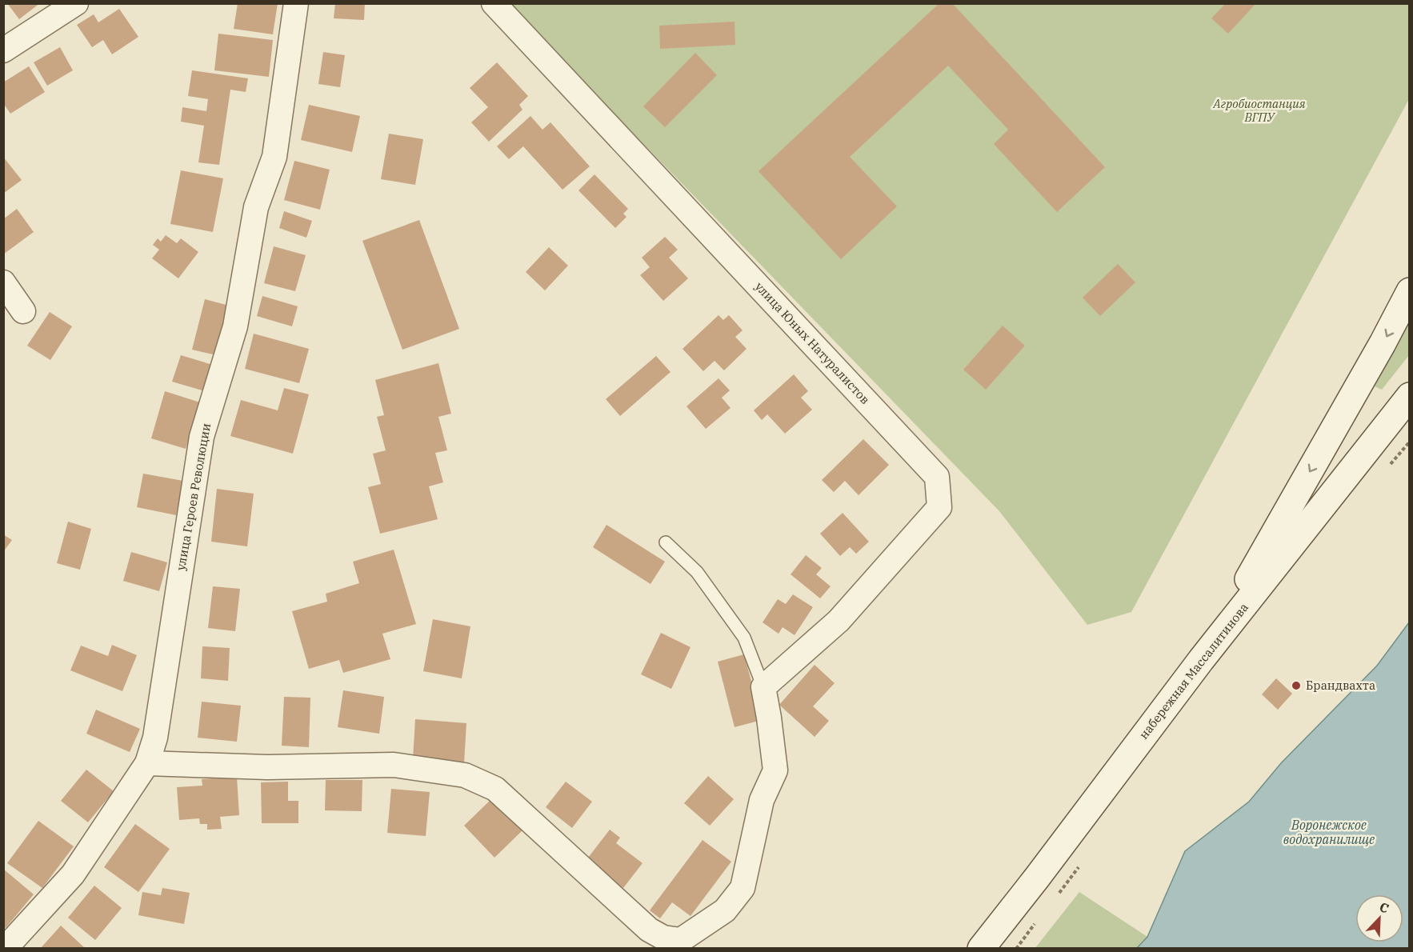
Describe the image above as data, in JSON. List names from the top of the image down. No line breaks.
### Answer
{"streets":{"main road":["набережная Массалитинова"],"street":["улица Юных Натуралистов","улица Героев Революции"]},"water":["Воронежское водохранилище"],"parks":["Агробиостанция ВГПУ"],"places":["Брандвахта"],"north":"top right"}
